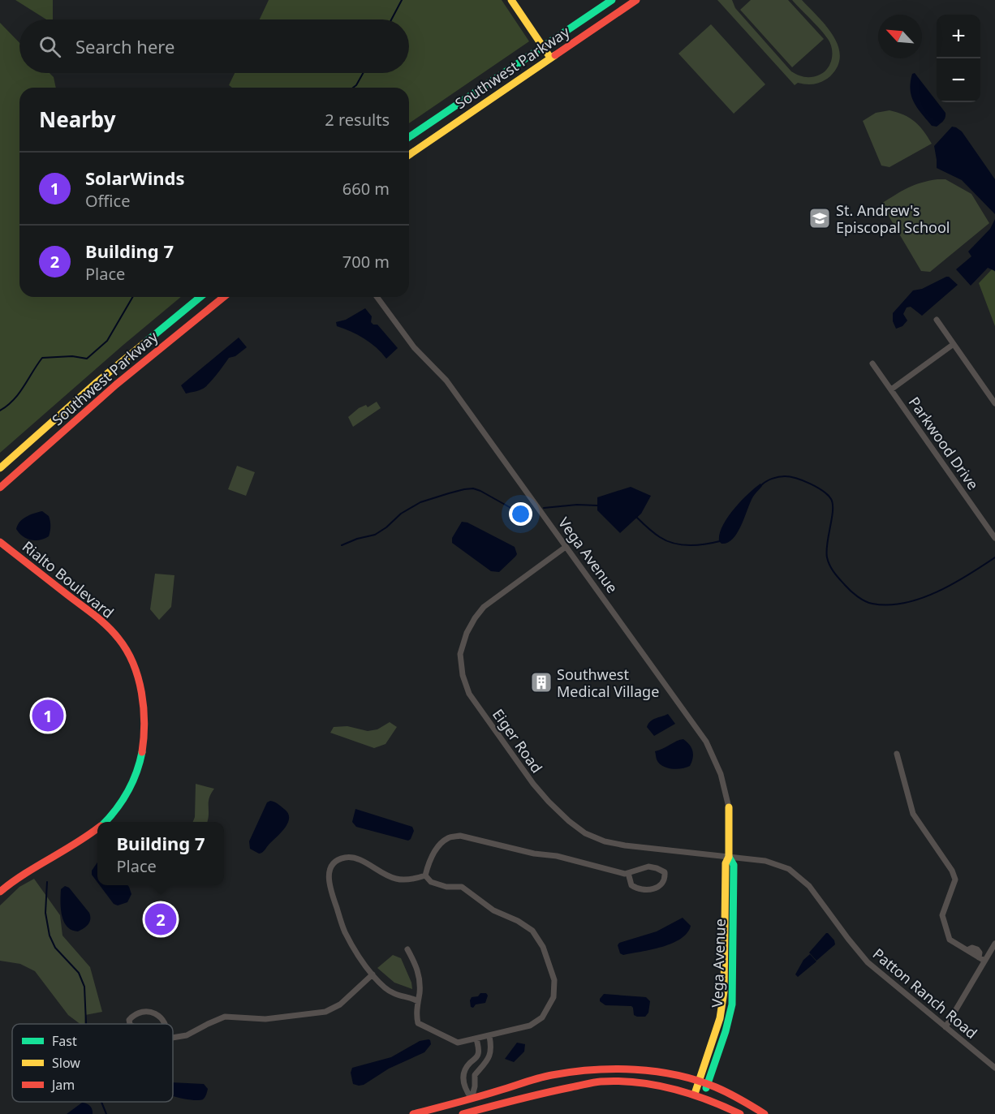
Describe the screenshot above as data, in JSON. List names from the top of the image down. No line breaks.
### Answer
{"streets":{"main road":["Southwest Parkway","Vega Avenue","Rialto Boulevard"],"street":["Parkwood Drive","Eiger Road","Patton Ranch Road"]},"crossings":[["Vega Avenue","Eiger Road"],["Vega Avenue","Patton Ranch Road"],["Eiger Road","Patton Ranch Road"]],"places":{"school or university":["St. Andrew's Episcopal School"],"building":["Southwest Medical Village"]},"legend":["Fast","Slow","Jam"],"north":"top left","page":{"map_buttons":["+","−"],"search":"Search here","heading":["Nearby","2 results"],"list":[{"mark":"1","name":"SolarWinds","note":"Office","value":"660 m"},{"mark":"2","name":"Building 7","note":"Place","value":"700 m"}],"pins":["1","2"],"popup":["Building 7","Place"]}}
